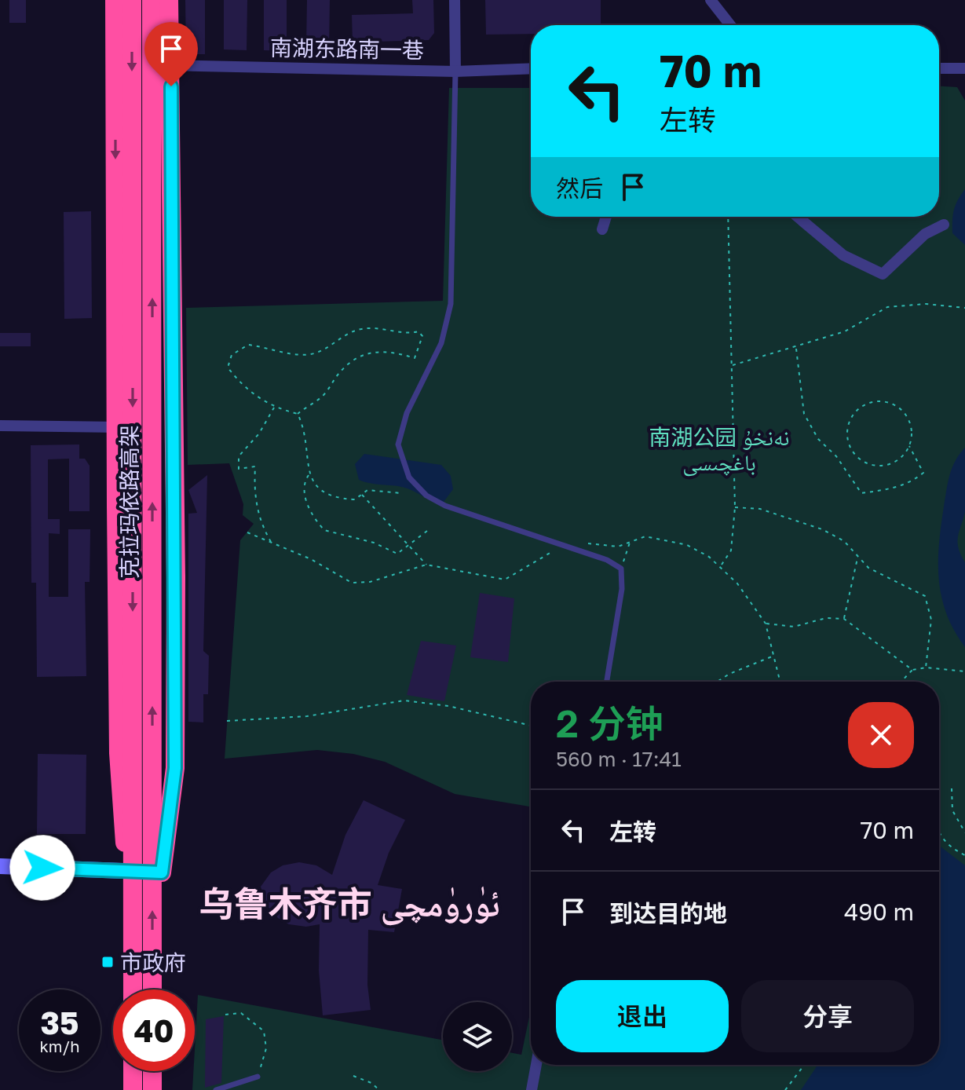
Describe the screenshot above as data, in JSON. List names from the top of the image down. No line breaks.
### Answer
{"streets":{"highway":["克拉玛依路高架"],"street":["南湖东路南一巷"]},"districts":["乌鲁木齐市 ئۈرۈمچى"],"parks":["南湖公园 نەنخۇ باغچىسى"],"places":{"transit":["市政府"]},"page":{"turn":["70 m","左转"],"then":"然后","heading":["2 分钟","560 m · 17:41"],"list":[{"name":"左转","value":"70 m"},{"name":"到达目的地","value":"490 m"}],"buttons":["退出","分享"],"speed":"35 km/h","limit":"40"}}
